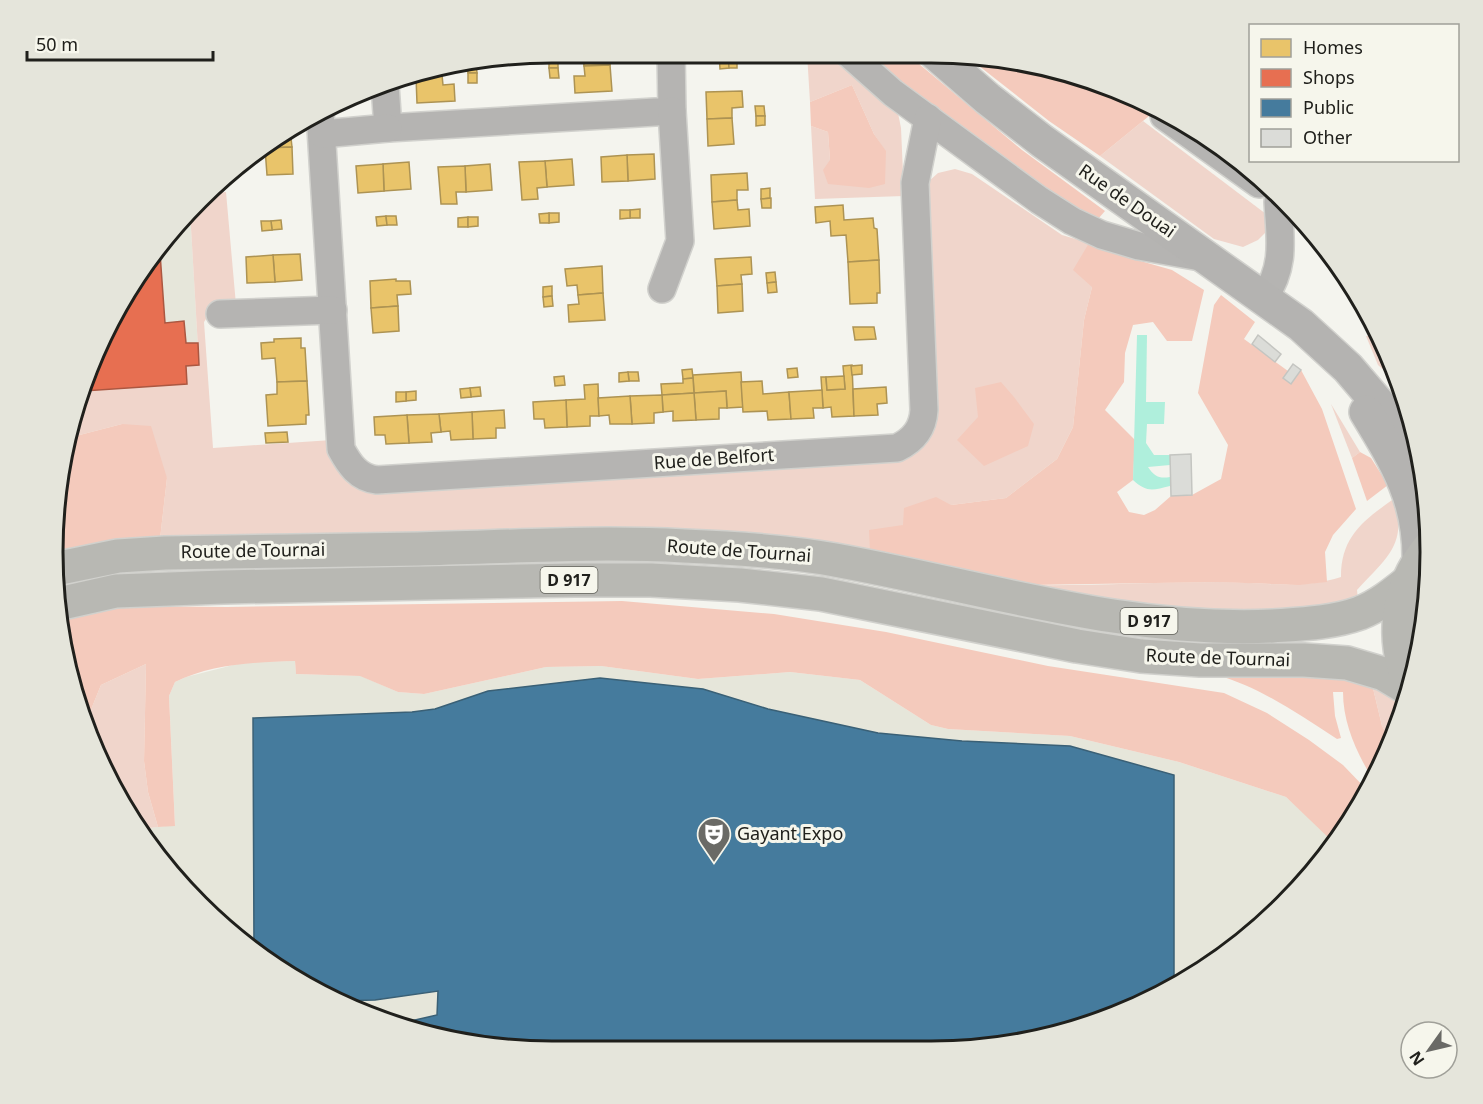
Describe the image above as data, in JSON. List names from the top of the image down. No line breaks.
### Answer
{"streets":{"main road":["Route de Tournai","D 917"],"street":["Rue de Douai","Rue de Belfort"]},"crossings":[["Rue de Douai","Route de Tournai"]],"places":{"theatre":["Gayant Expo"]},"legend":["Homes","Shops","Public","Other"],"scale_bar":"50 m","north":"bottom left"}
